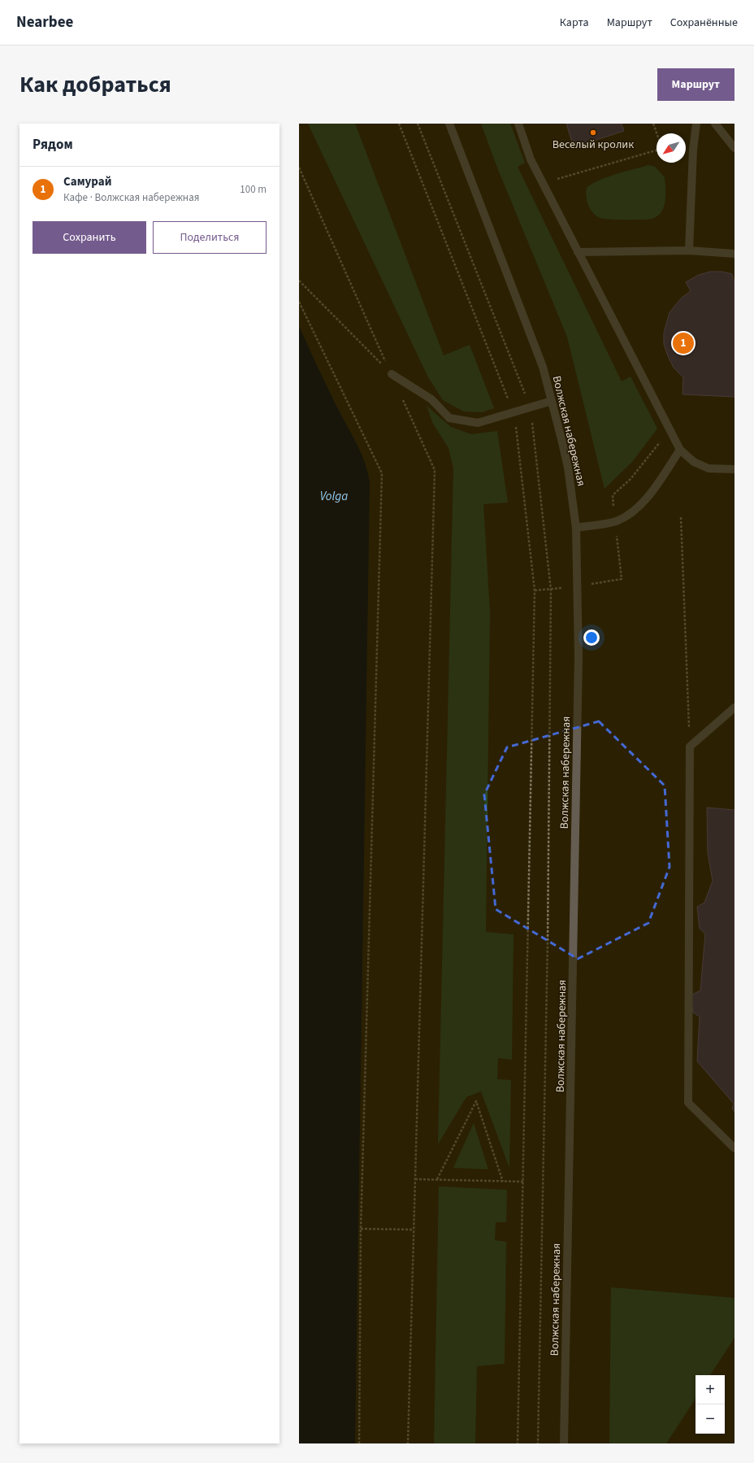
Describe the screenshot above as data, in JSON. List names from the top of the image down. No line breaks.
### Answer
{"streets":{"street":["Волжская набережная"]},"water":["Volga"],"places":["Веселый кролик"],"north":"bottom left","page":{"header":"Nearbee","nav":["Карта","Маршрут","Сохранённые"],"title":"Как добраться","buttons":["Маршрут",["Сохранить","Поделиться"]],"heading":"Рядом","list":[{"mark":"1","name":"Самурай","note":"Кафе · Волжская набережная","value":"100 m"}],"pins":"1","map_buttons":["+","−"]}}
